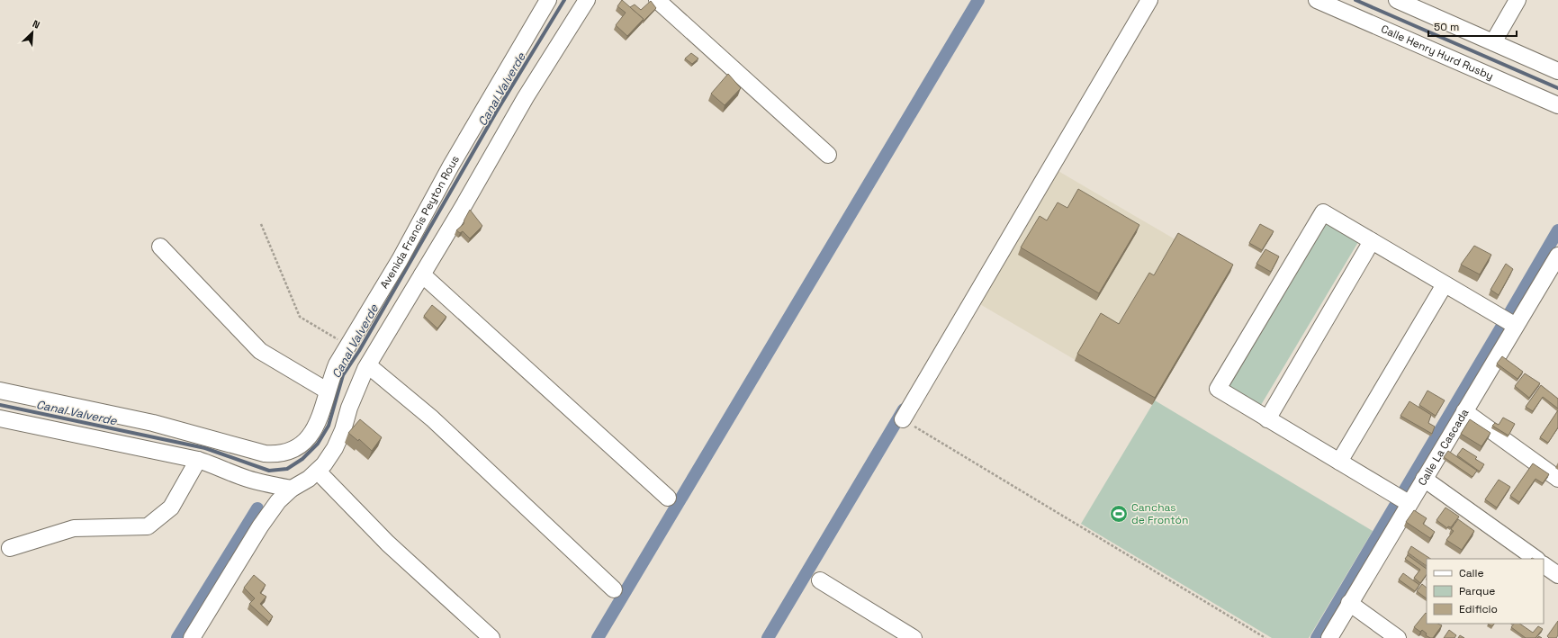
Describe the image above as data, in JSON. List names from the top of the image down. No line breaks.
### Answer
{"streets":{"street":["Calle Henry Hurd Rusby","Avenida Francis Peyton Rous","Calle La Cascada"]},"water":["Canal Valverde"],"places":{"sports":["Canchas de Frontón"]},"legend":["Calle","Parque","Edificio"],"scale_bar":"50 m","north":"top right"}
